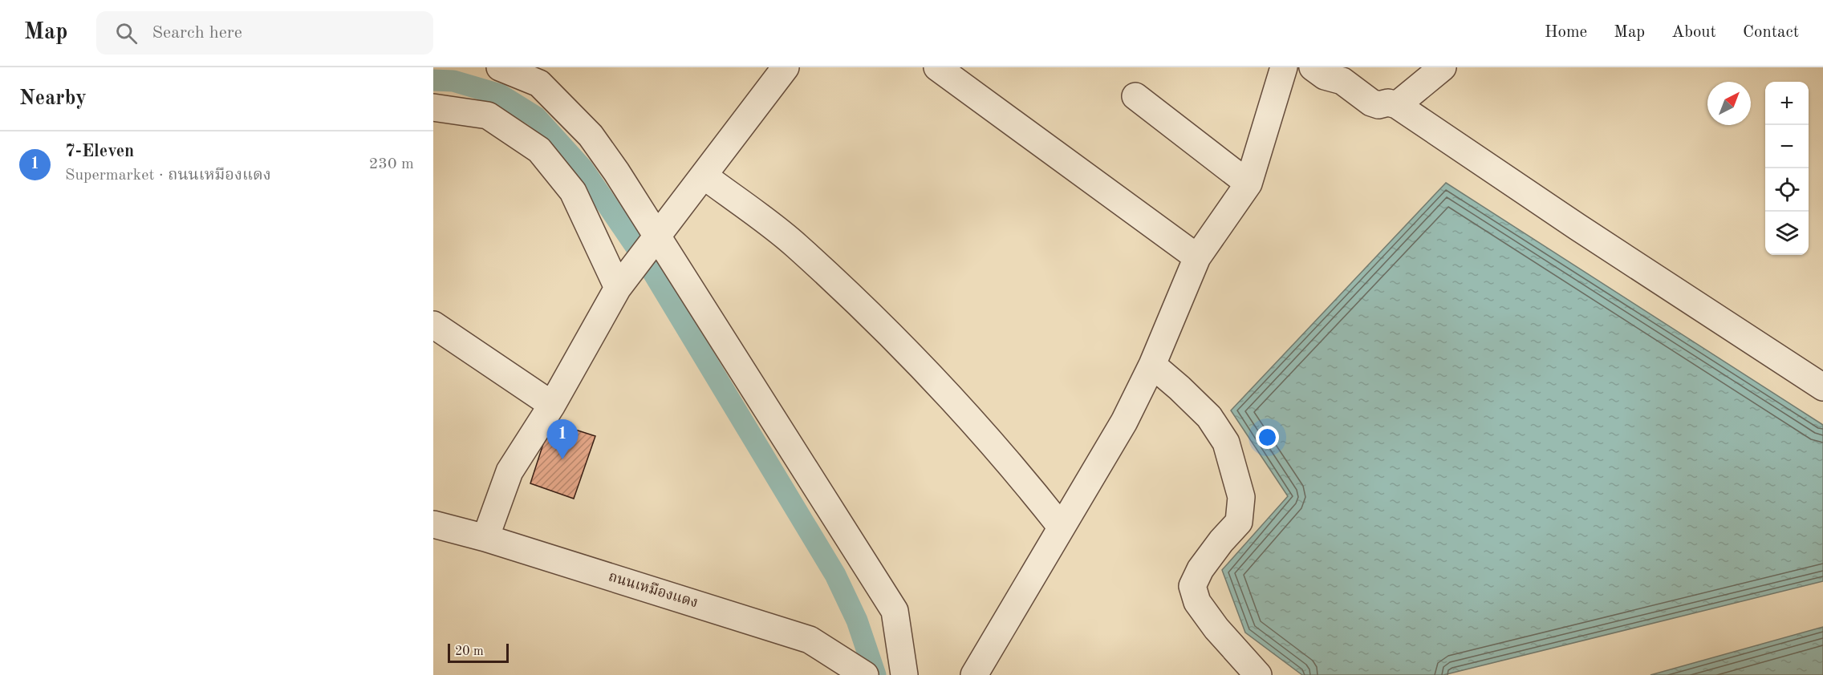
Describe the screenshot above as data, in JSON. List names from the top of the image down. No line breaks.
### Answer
{"streets":{"street":["ถนนเหมืองแดง"]},"scale_bar":"20 m","north":"top right","page":{"header":"Map","search":"Search here","nav":["Home","Map","About","Contact"],"heading":"Nearby","map_buttons":["+","−"],"list":[{"mark":"1","name":"7-Eleven","note":"Supermarket · ถนนเหมืองแดง","value":"230 m"}],"pins":"1","scale":"20 m"}}
